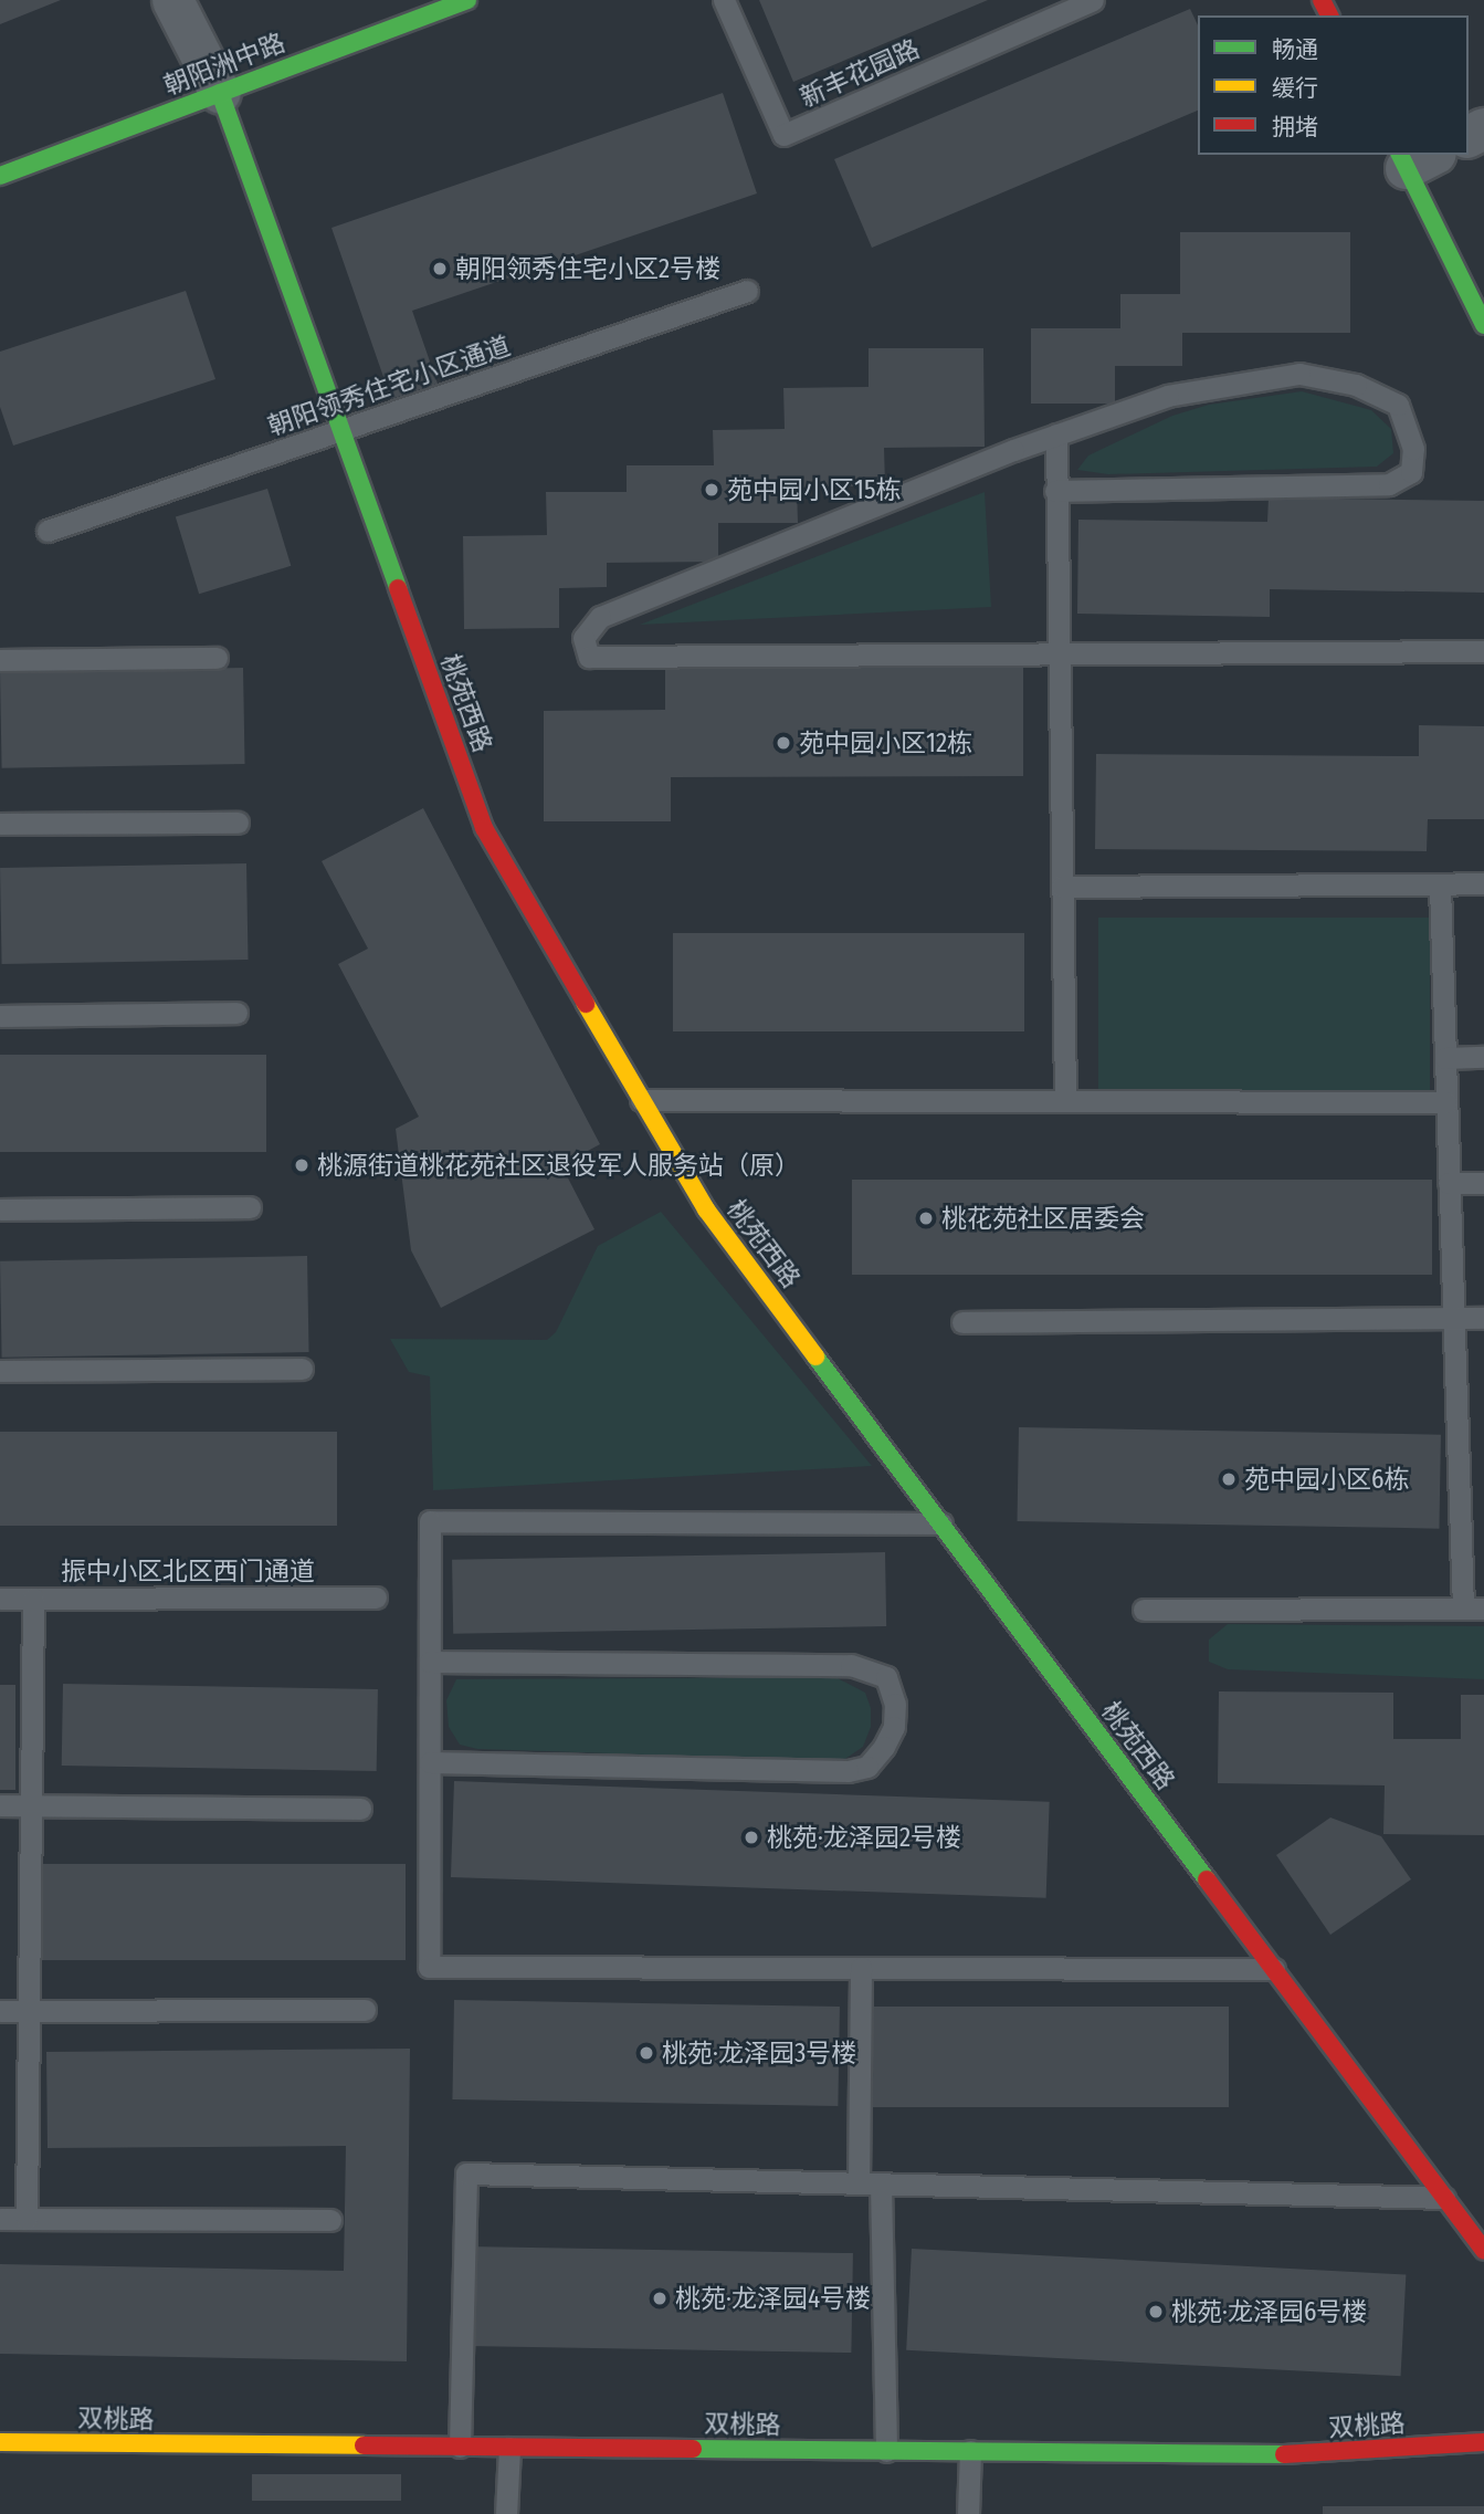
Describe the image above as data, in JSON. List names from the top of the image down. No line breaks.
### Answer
{"streets":{"street":["朝阳洲中路","桃苑西路","双桃路"],"lane":["新丰花园路","朝阳领秀住宅小区通道","振中小区北区西门通道"]},"crossings":[["朝阳洲中路","桃苑西路"],["朝阳领秀住宅小区通道","桃苑西路"]],"places":["朝阳领秀住宅小区2号楼","苑中园小区15栋","苑中园小区12栋","桃源街道桃花苑社区退役军人服务站（原）","桃花苑社区居委会","苑中园小区6栋","桃苑·龙泽园2号楼","桃苑·龙泽园3号楼","桃苑·龙泽园4号楼","桃苑·龙泽园6号楼"],"legend":["畅通","缓行","拥堵"]}
